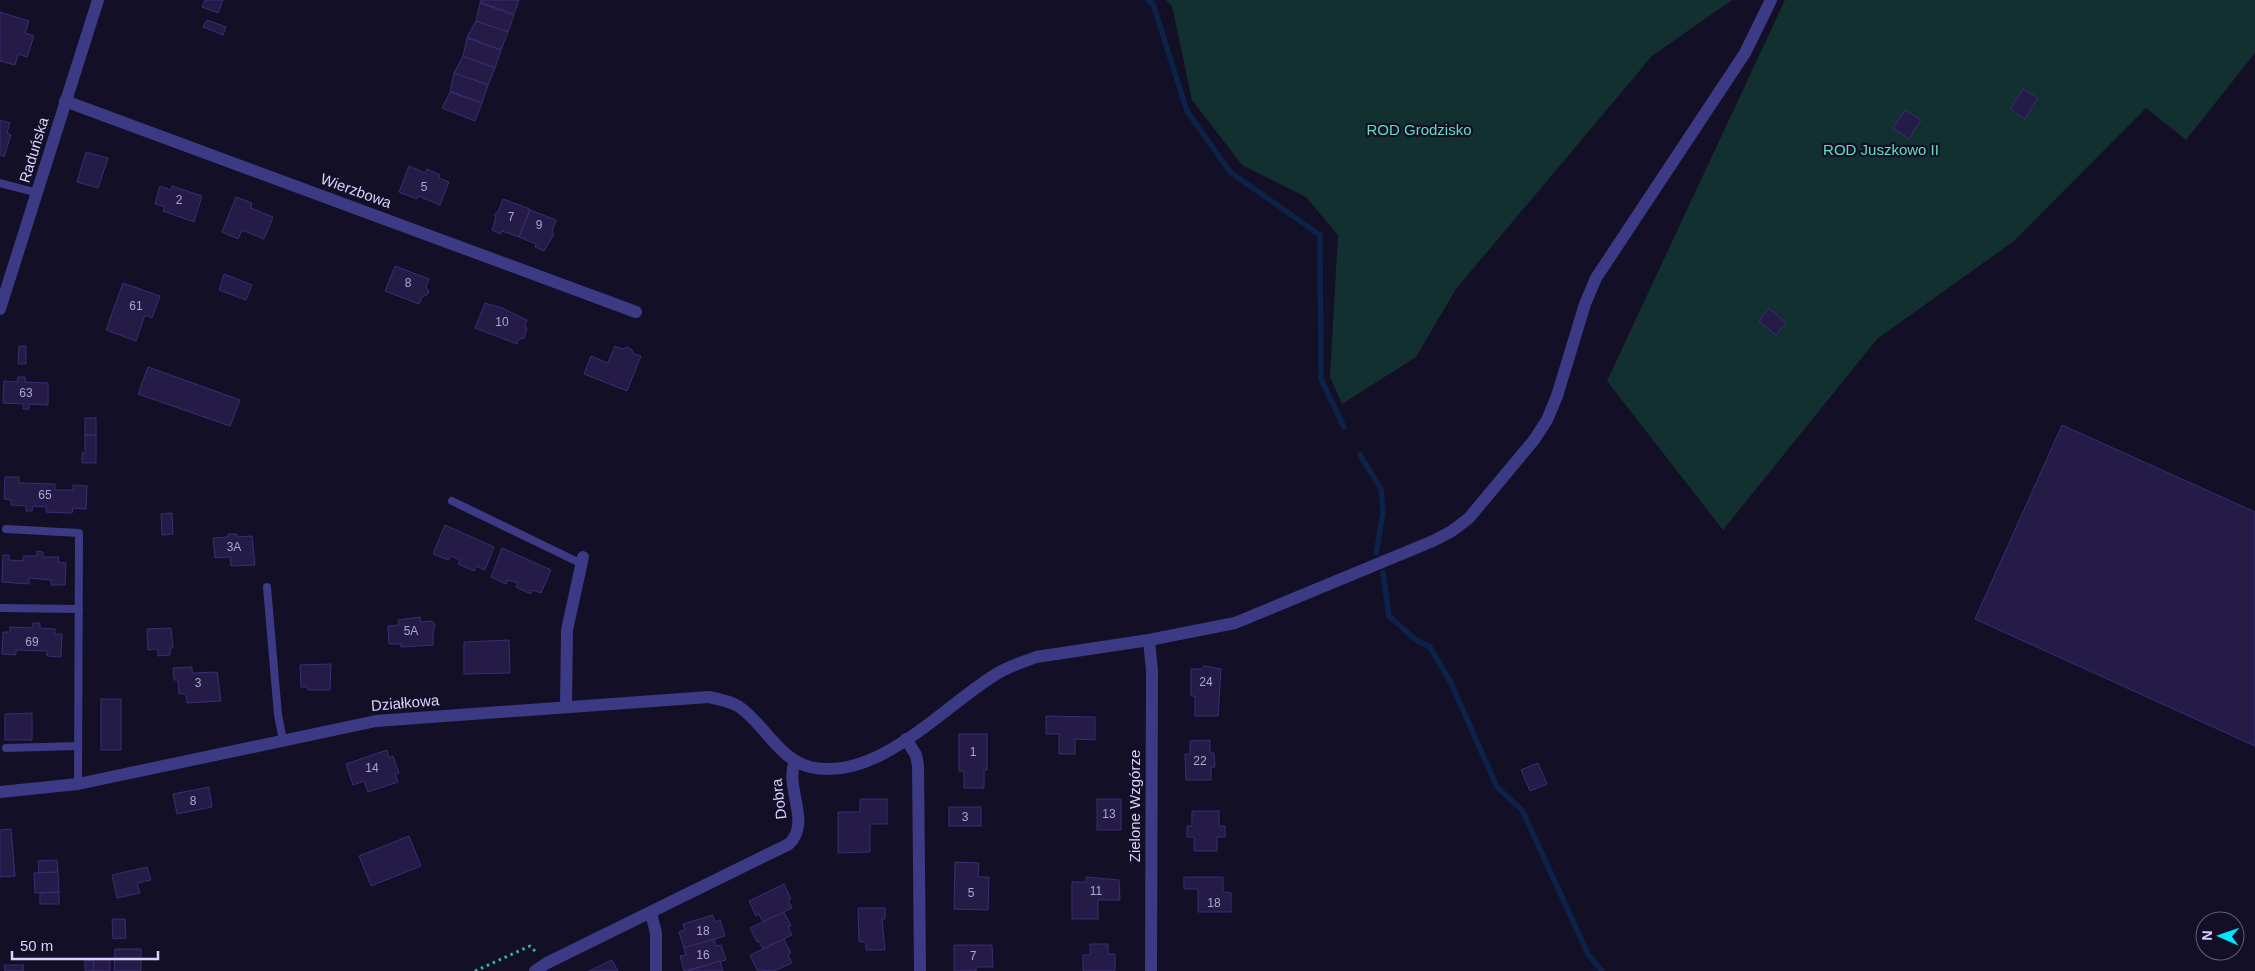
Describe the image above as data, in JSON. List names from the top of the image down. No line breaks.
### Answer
{"streets":{"street":["Raduńska","Wierzbowa","Działkowa","Dobra","Zielone Wzgórze"]},"crossings":[["Raduńska","Wierzbowa"],["Działkowa","Dobra"],["Dobra","Zielone Wzgórze"]],"parks":["ROD Grodzisko","ROD Juszkowo II"],"house_numbers":["5","2","7","9","8","61","10","63","65","3A","5A","69","24","3","1","22","14","8","13","3","11","5","18","18","16","7"],"scale_bar":"50 m","north":"left"}
